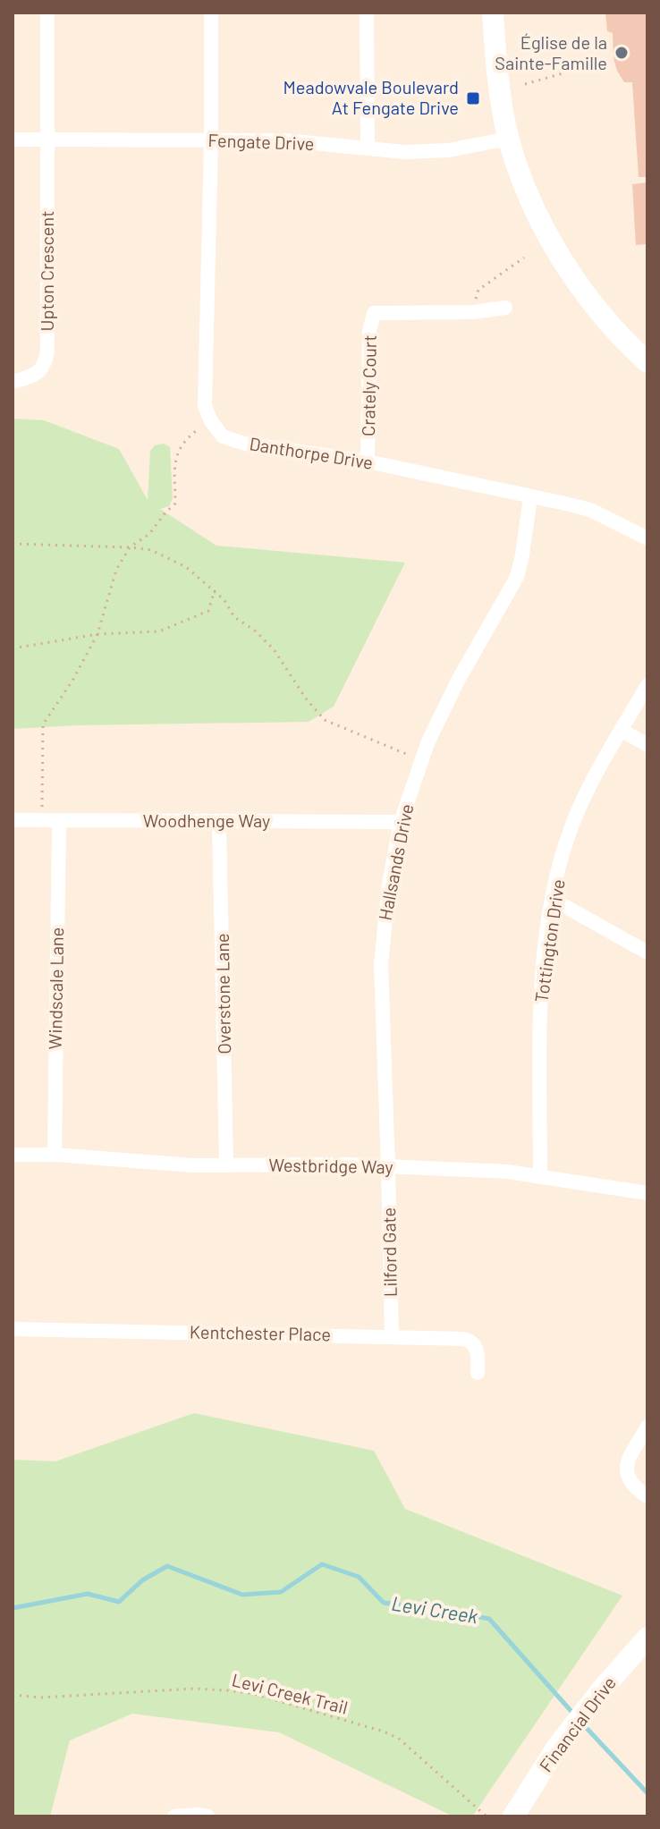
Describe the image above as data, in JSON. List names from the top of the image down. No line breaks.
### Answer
{"streets":{"main road":["Financial Drive"],"street":["Fengate Drive","Upton Crescent","Crately Court","Danthorpe Drive","Woodhenge Way","Hallsands Drive","Tottington Drive","Windscale Lane","Overstone Lane","Westbridge Way","Lilford Gate","Kentchester Place"],"path":["Levi Creek Trail"]},"crossings":[["Fengate Drive","Upton Crescent"],["Crately Court","Danthorpe Drive"],["Danthorpe Drive","Hallsands Drive"],["Woodhenge Way","Hallsands Drive"],["Woodhenge Way","Windscale Lane"],["Woodhenge Way","Overstone Lane"],["Hallsands Drive","Westbridge Way"],["Hallsands Drive","Lilford Gate"],["Tottington Drive","Westbridge Way"],["Windscale Lane","Westbridge Way"],["Overstone Lane","Westbridge Way"],["Westbridge Way","Lilford Gate"],["Lilford Gate","Kentchester Place"]],"water":["Levi Creek"],"places":{"other":["Église de la Sainte-Famille"],"transit":["Meadowvale Boulevard At Fengate Drive"]}}
